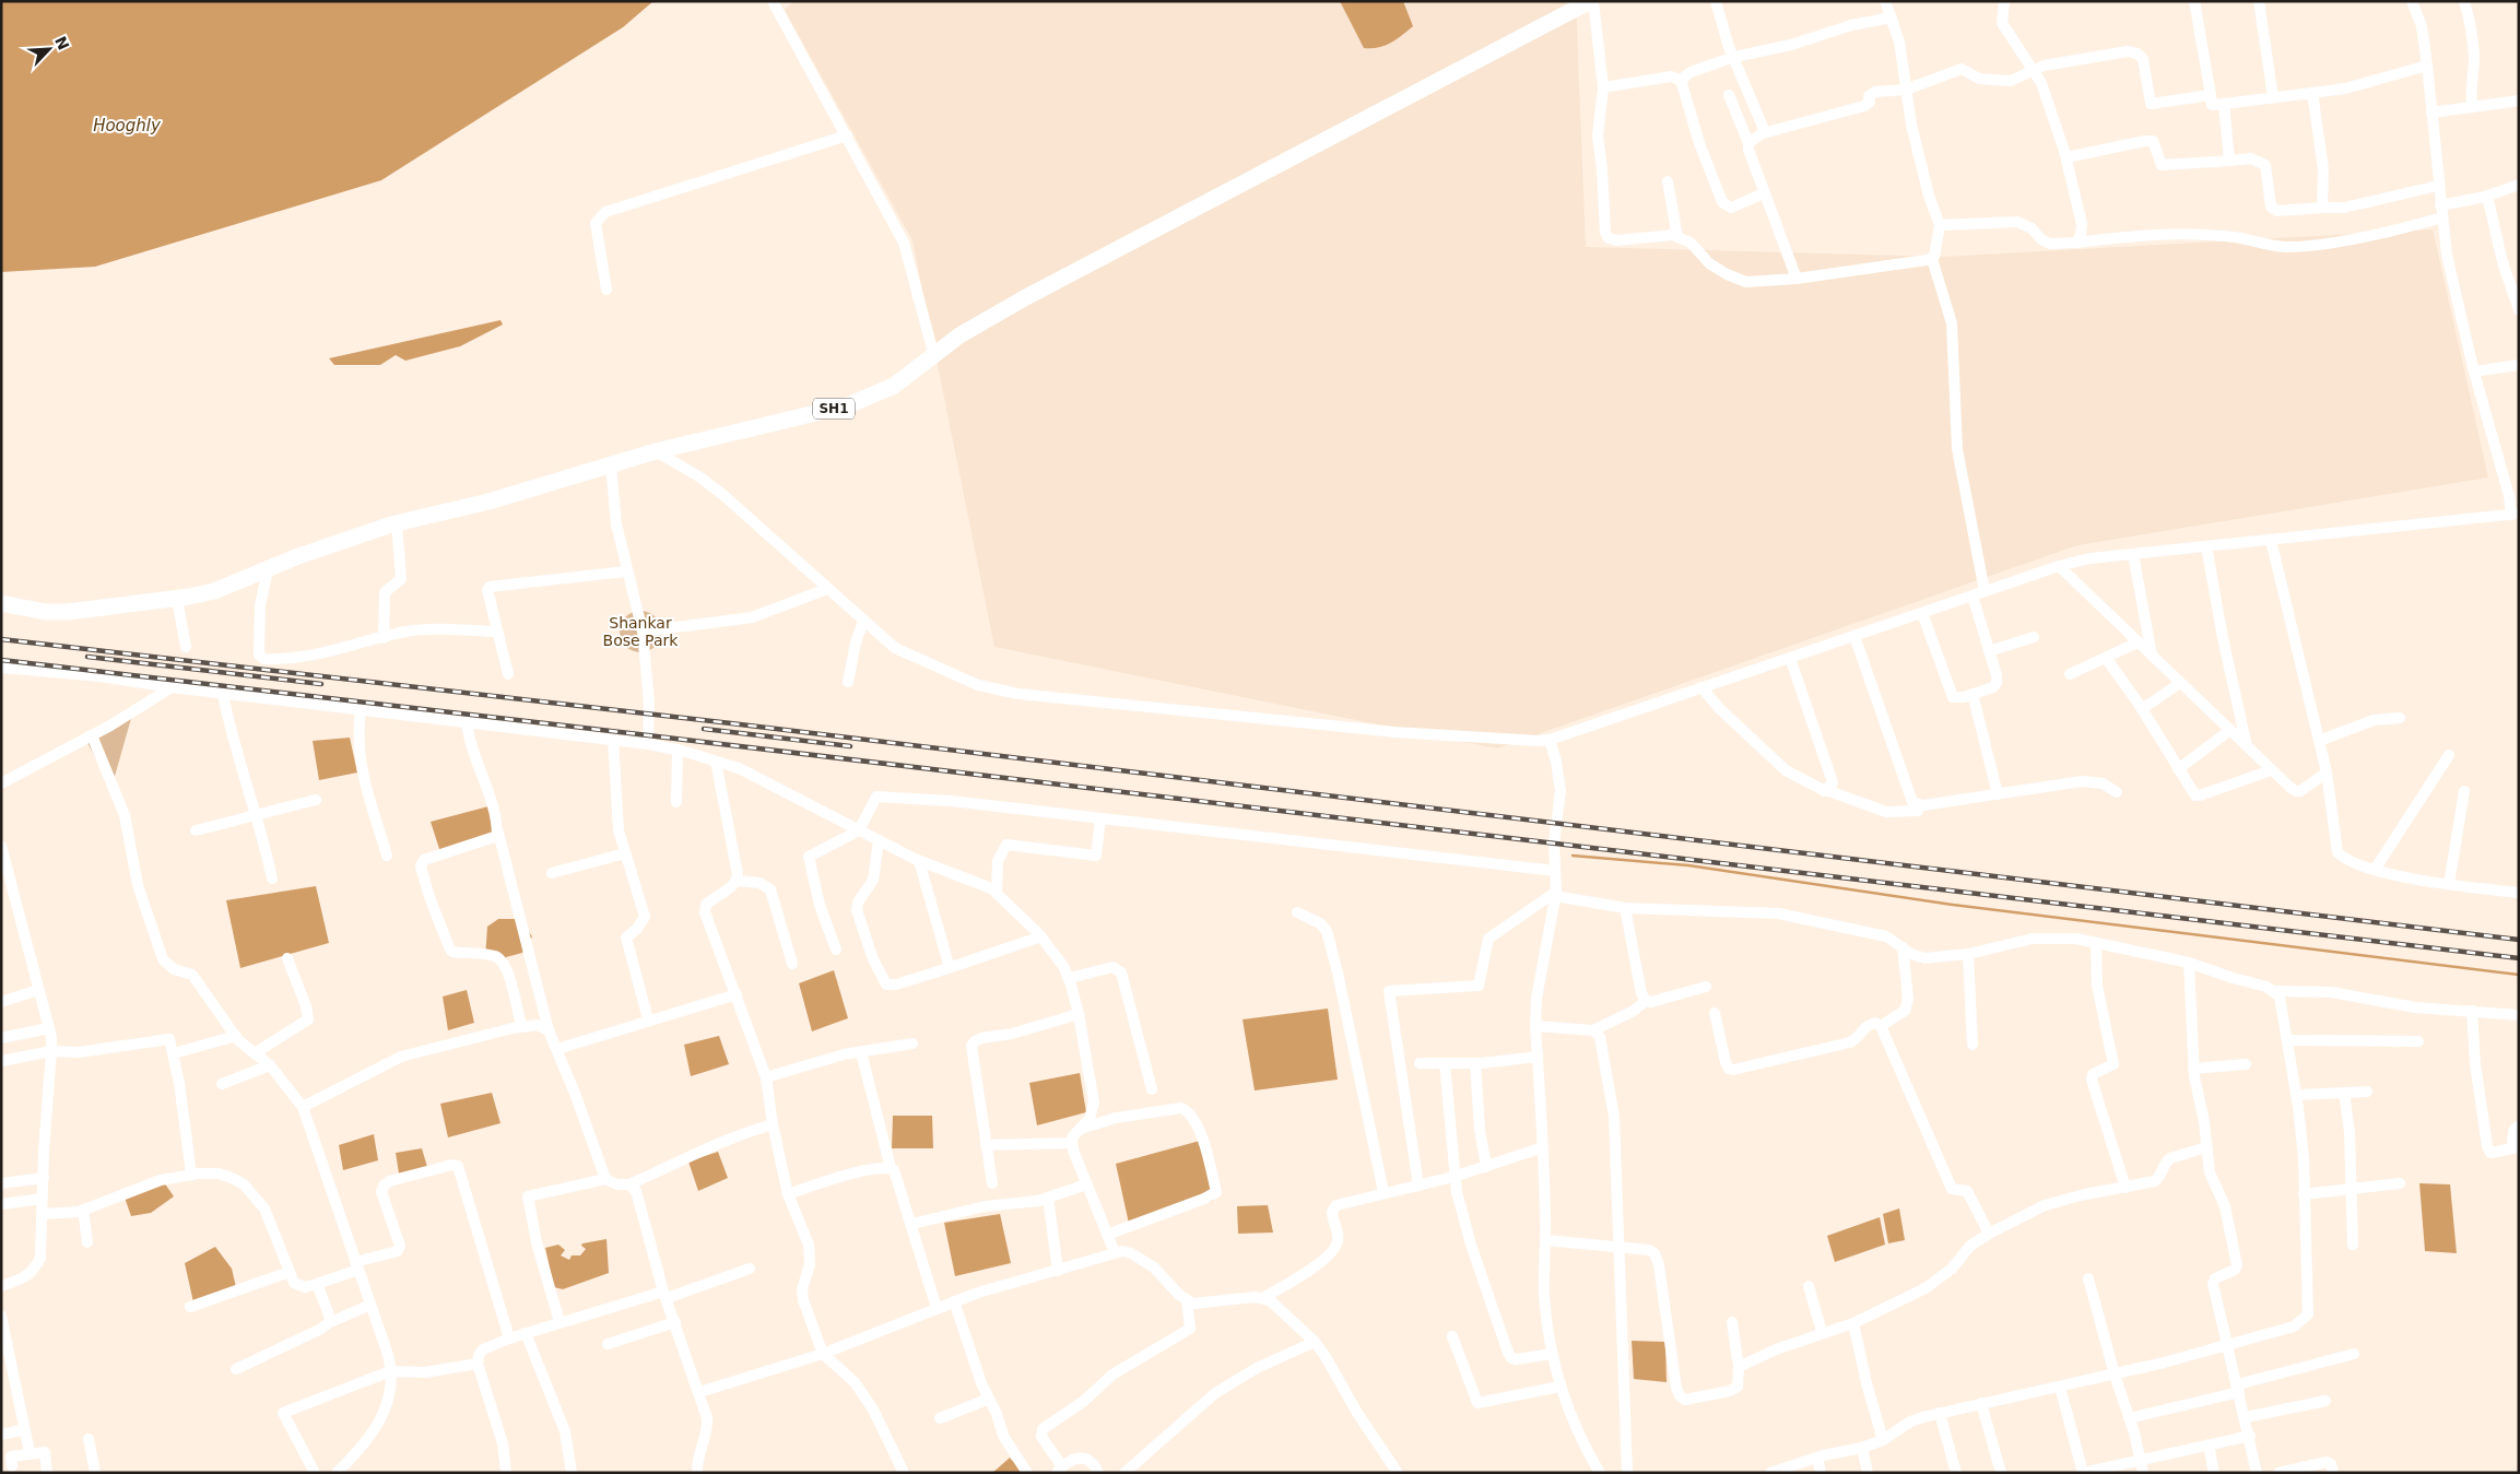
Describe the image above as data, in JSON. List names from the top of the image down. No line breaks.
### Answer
{"streets":{"main road":["SH1"]},"water":["Hooghly"],"parks":["Shankar Bose Park"],"north":"top right"}
